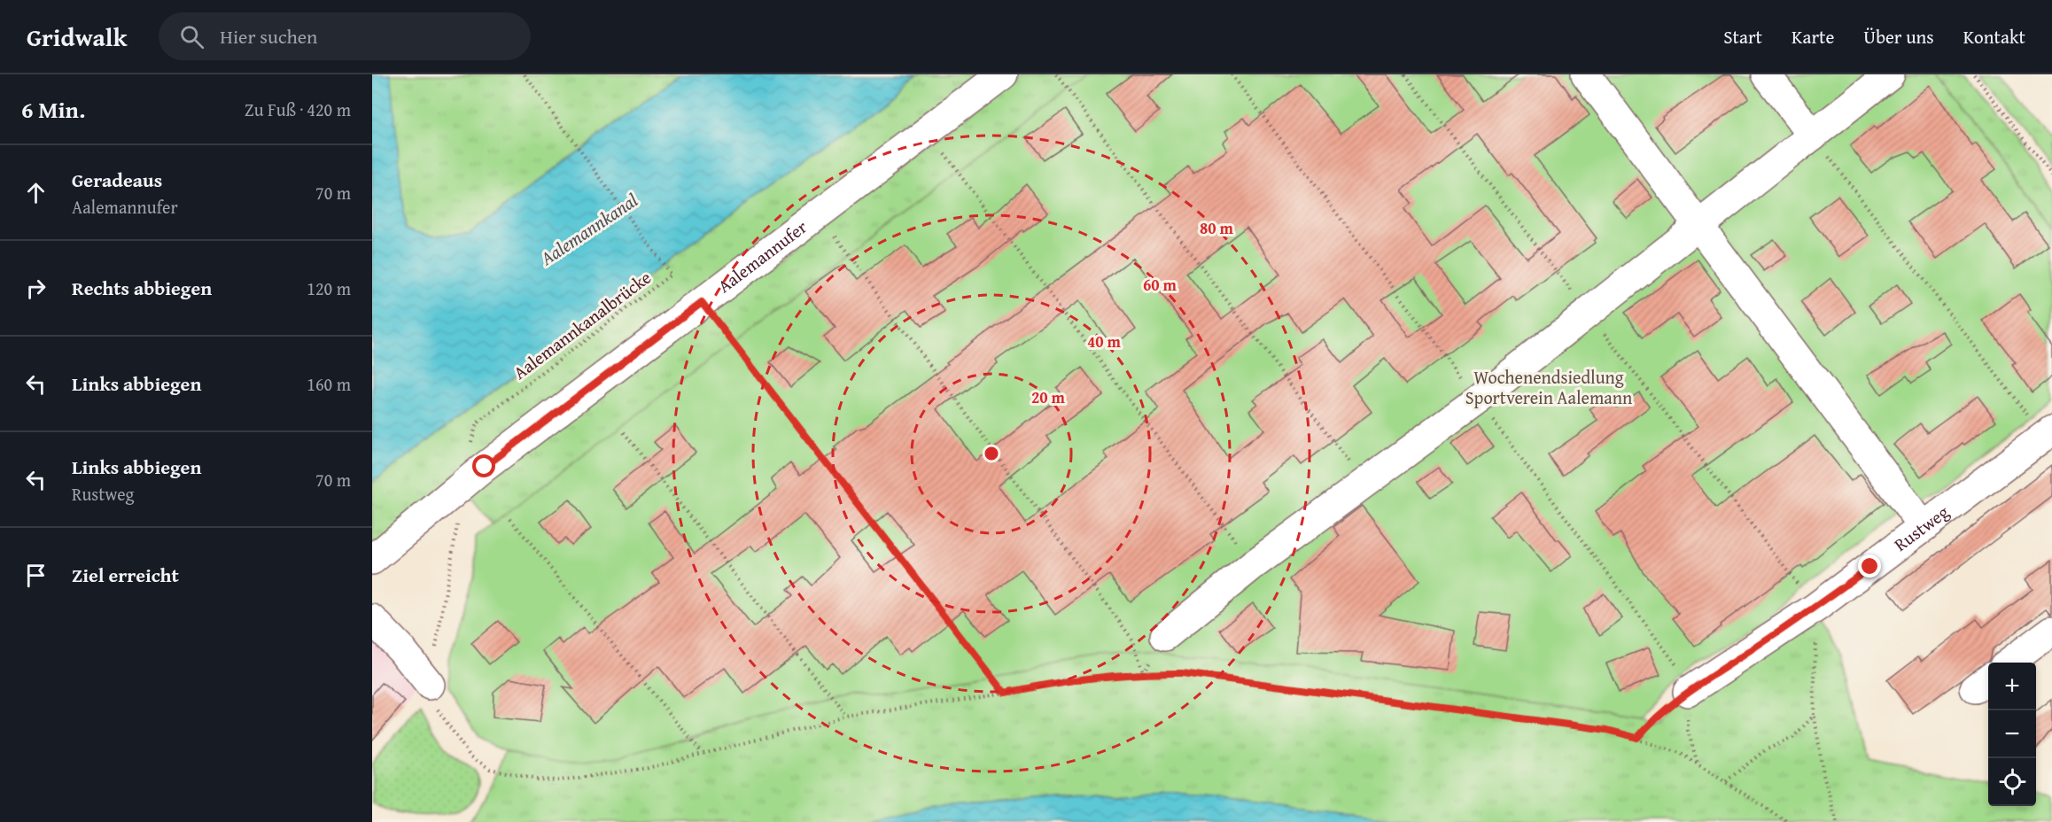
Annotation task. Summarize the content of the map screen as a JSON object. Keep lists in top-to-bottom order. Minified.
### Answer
{"streets":{"street":["Aalemannufer","Rustweg"],"path":["Aalemannkanalbrücke"]},"water":["Aalemannkanal"],"parks":["Wochenendsiedlung Sportverein Aalemann"],"page":{"header":"Gridwalk","search":"Hier suchen","nav":["Start","Karte","Über uns","Kontakt"],"heading":["6 Min.","Zu Fuß · 420 m"],"list":[["Geradeaus","Aalemannufer","70 m"],["Rechts abbiegen","120 m"],["Links abbiegen","160 m"],["Links abbiegen","Rustweg","70 m"],"Ziel erreicht"],"map_buttons":["+","−"]},"rings":["80 m","60 m","40 m","20 m"]}
